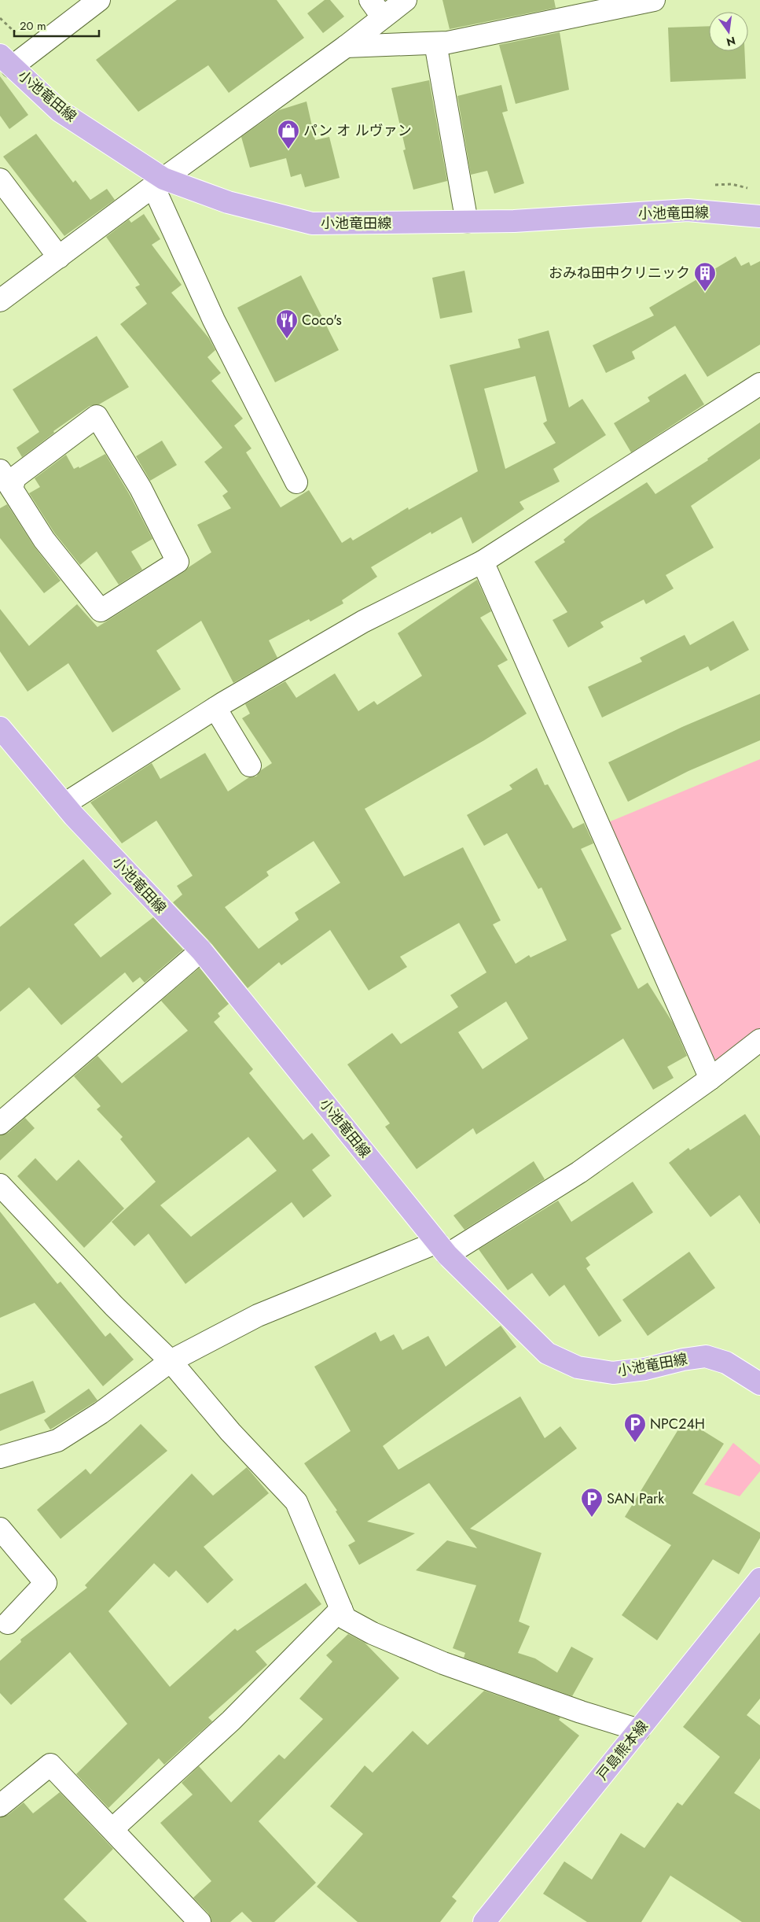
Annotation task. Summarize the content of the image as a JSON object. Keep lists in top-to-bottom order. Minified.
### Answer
{"streets":{"main road":["小池竜田線","戸島熊本線"]},"places":{"shop":["パン オ ルヴァン"],"building":["おみね田中クリニック"],"restaurant":["Coco's"],"parking":["NPC24H","SAN Park"]},"scale_bar":"20 m","north":"bottom"}
